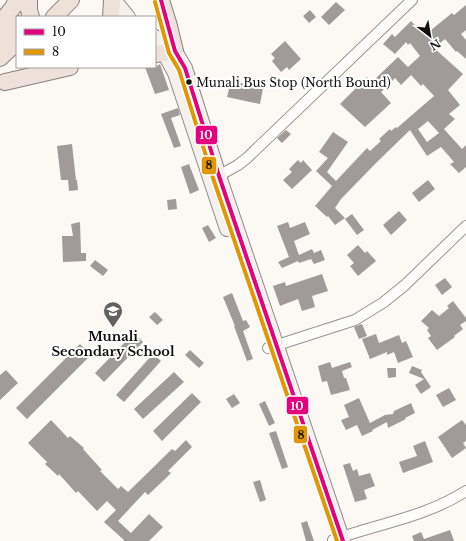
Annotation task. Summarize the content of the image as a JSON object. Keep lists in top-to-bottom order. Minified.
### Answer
{"places":{"other":["Munali Bus Stop (North Bound)"],"school or university":["Munali Secondary School"]},"lines":["transit line 10","transit line 8"],"legend":["10","8"],"north":"bottom right"}
